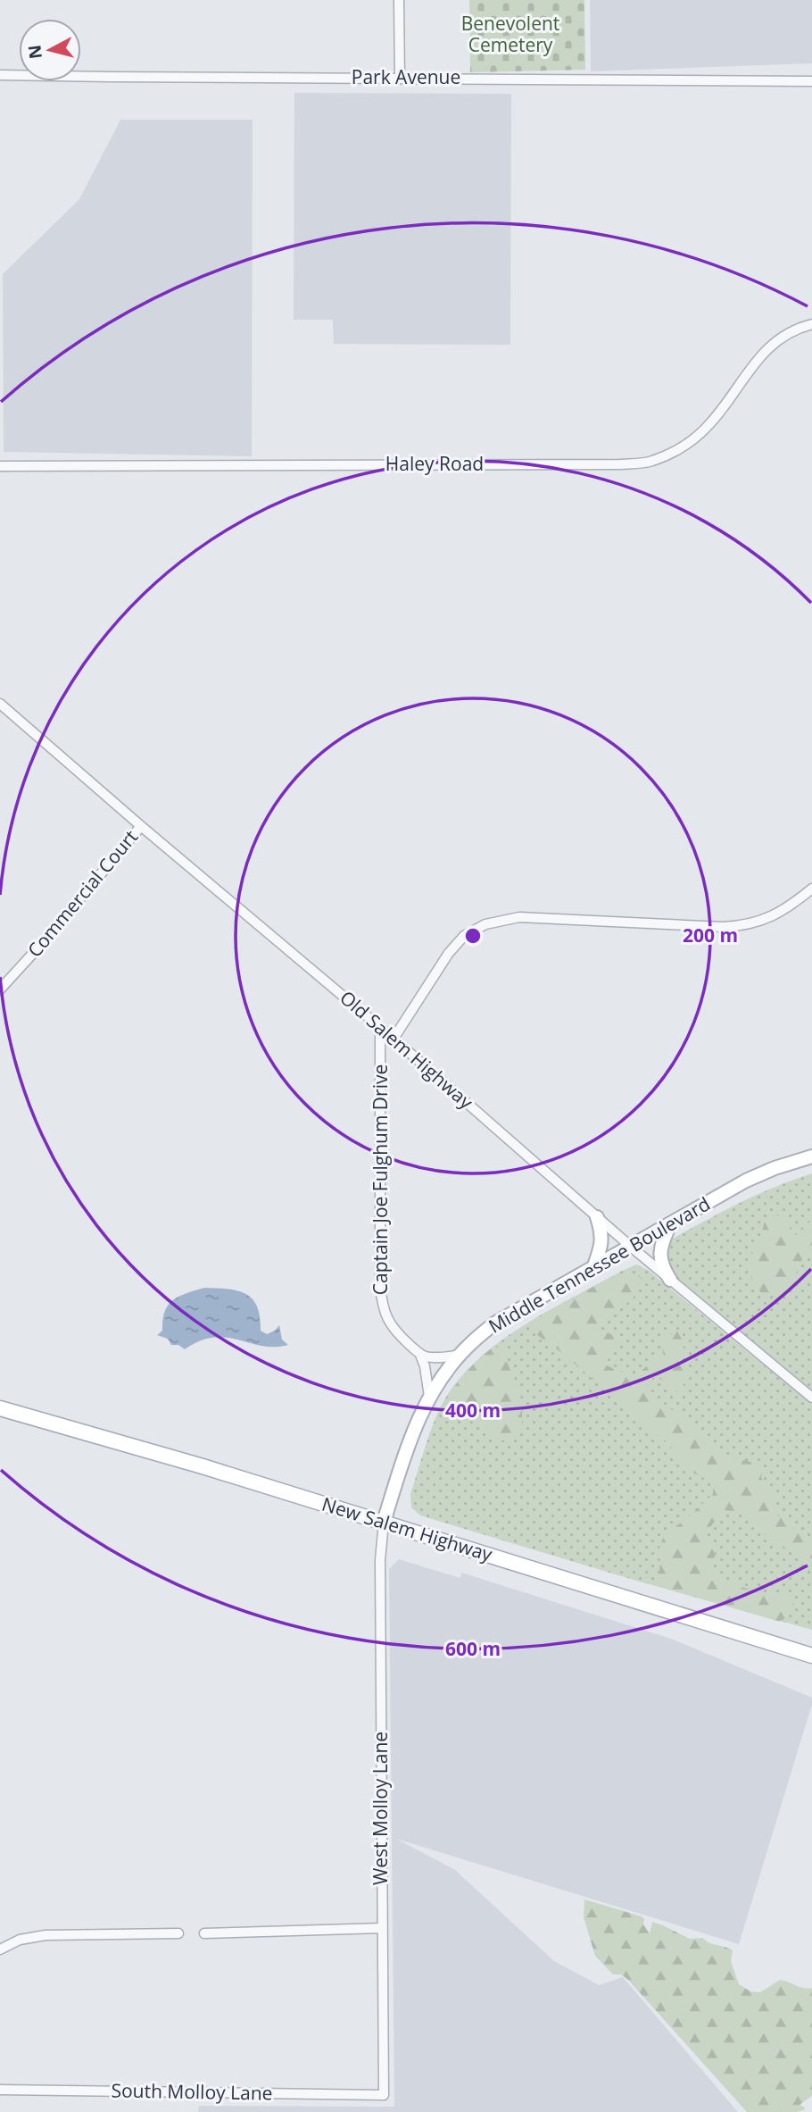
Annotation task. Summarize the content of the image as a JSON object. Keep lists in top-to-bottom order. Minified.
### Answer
{"streets":{"main road":["Middle Tennessee Boulevard","New Salem Highway"],"street":["Park Avenue","Haley Road","Commercial Court","Old Salem Highway","Captain Joe Fulghum Drive","West Molloy Lane","South Molloy Lane"]},"crossings":[["Commercial Court","Old Salem Highway"],["Old Salem Highway","Captain Joe Fulghum Drive"],["Old Salem Highway","Middle Tennessee Boulevard"],["Middle Tennessee Boulevard","New Salem Highway"],["Middle Tennessee Boulevard","West Molloy Lane"],["New Salem Highway","West Molloy Lane"],["West Molloy Lane","South Molloy Lane"]],"parks":["Benevolent Cemetery"],"north":"left","rings":["200 m","400 m","600 m"]}
